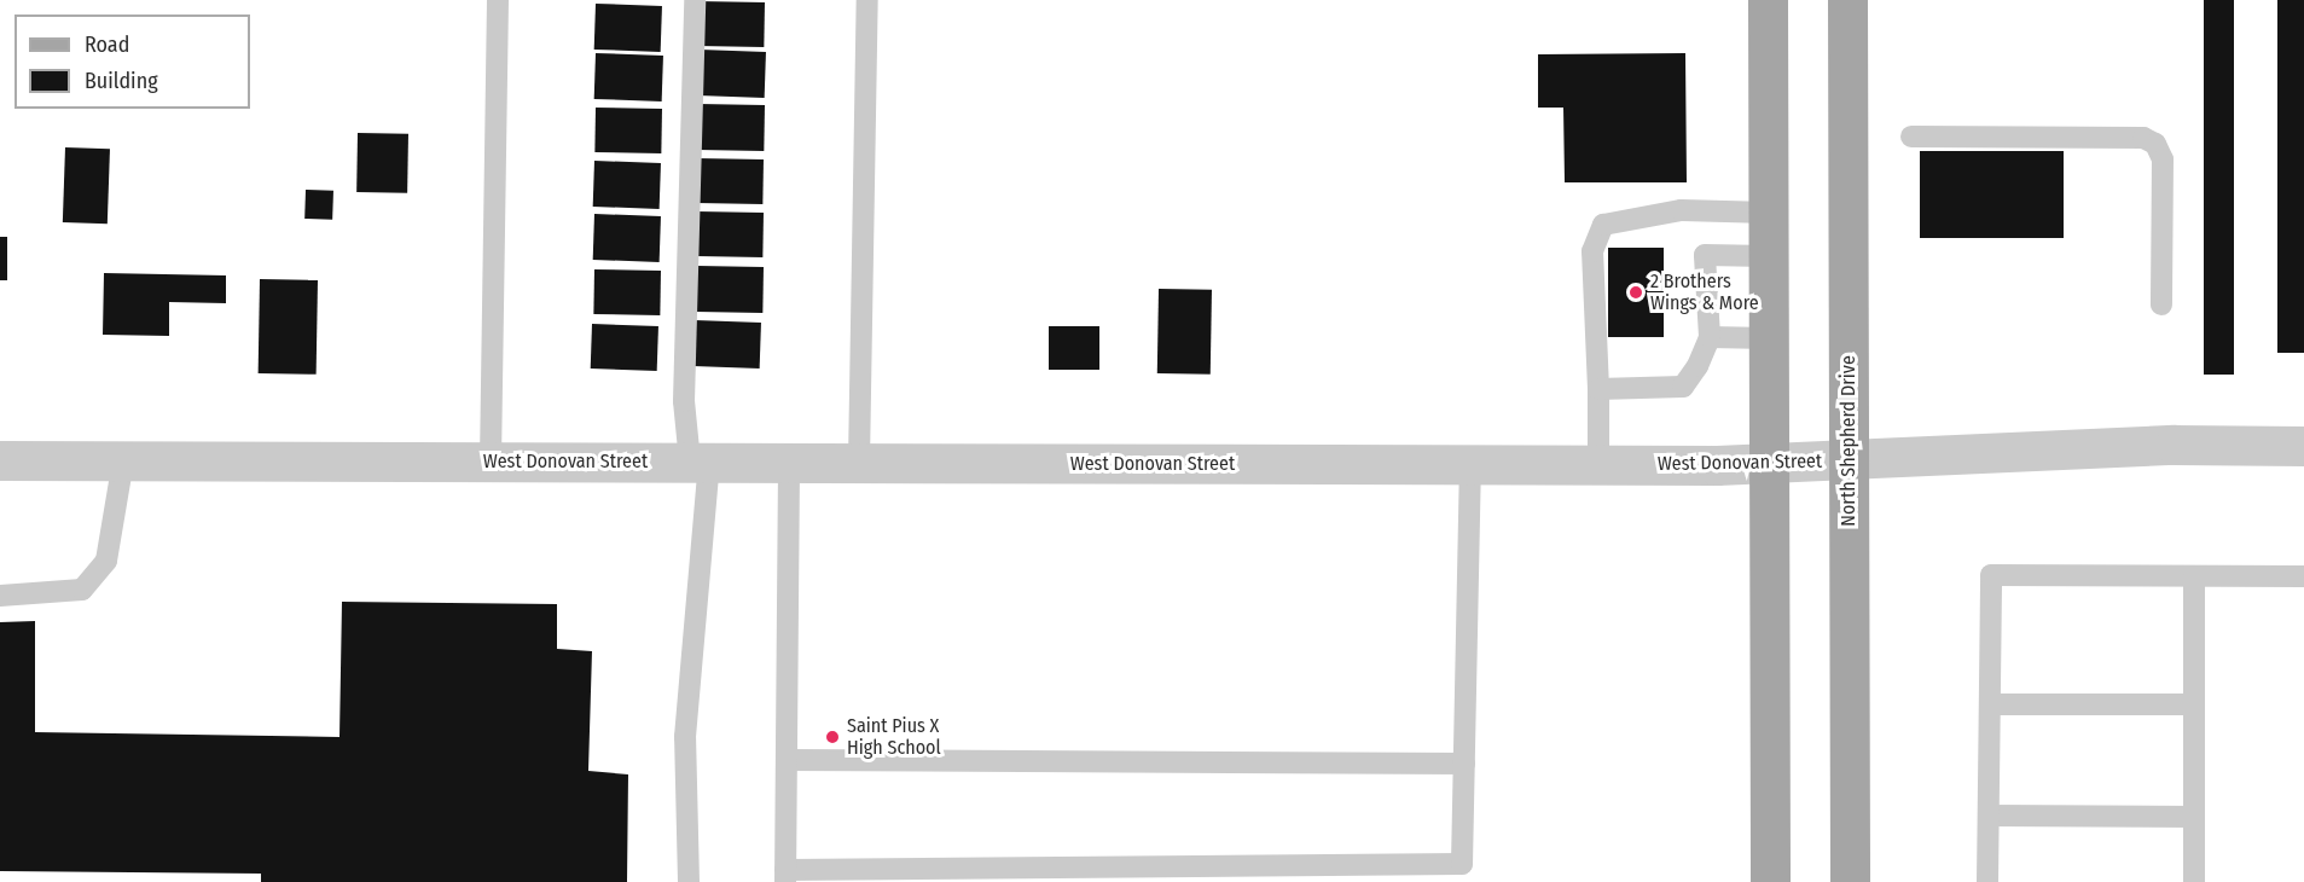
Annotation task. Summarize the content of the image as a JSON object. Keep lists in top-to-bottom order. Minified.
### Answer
{"streets":{"main road":["North Shepherd Drive"],"street":["West Donovan Street"]},"crossings":[["North Shepherd Drive","West Donovan Street"]],"places":["2 Brothers Wings & More","Saint Pius X High School"],"legend":["Road","Building"]}
